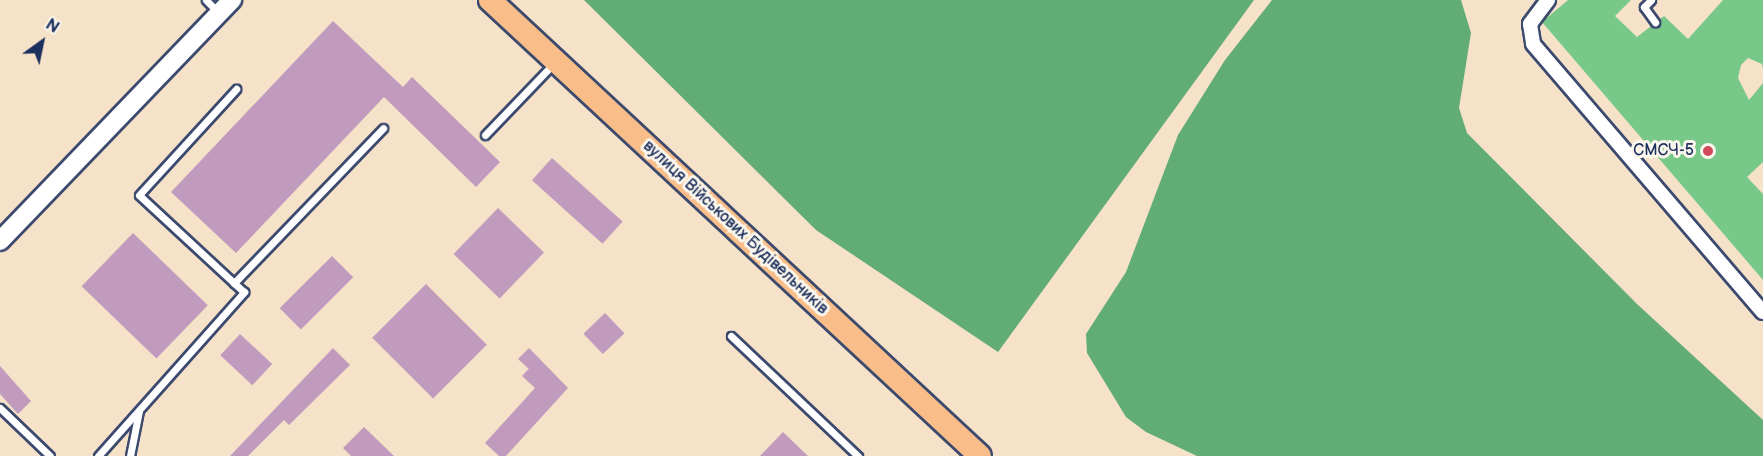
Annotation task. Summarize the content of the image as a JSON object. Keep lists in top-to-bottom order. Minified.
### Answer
{"streets":{"main road":["вулиця Військових Будівельників"]},"places":["СМСЧ-5"],"north":"top right"}
